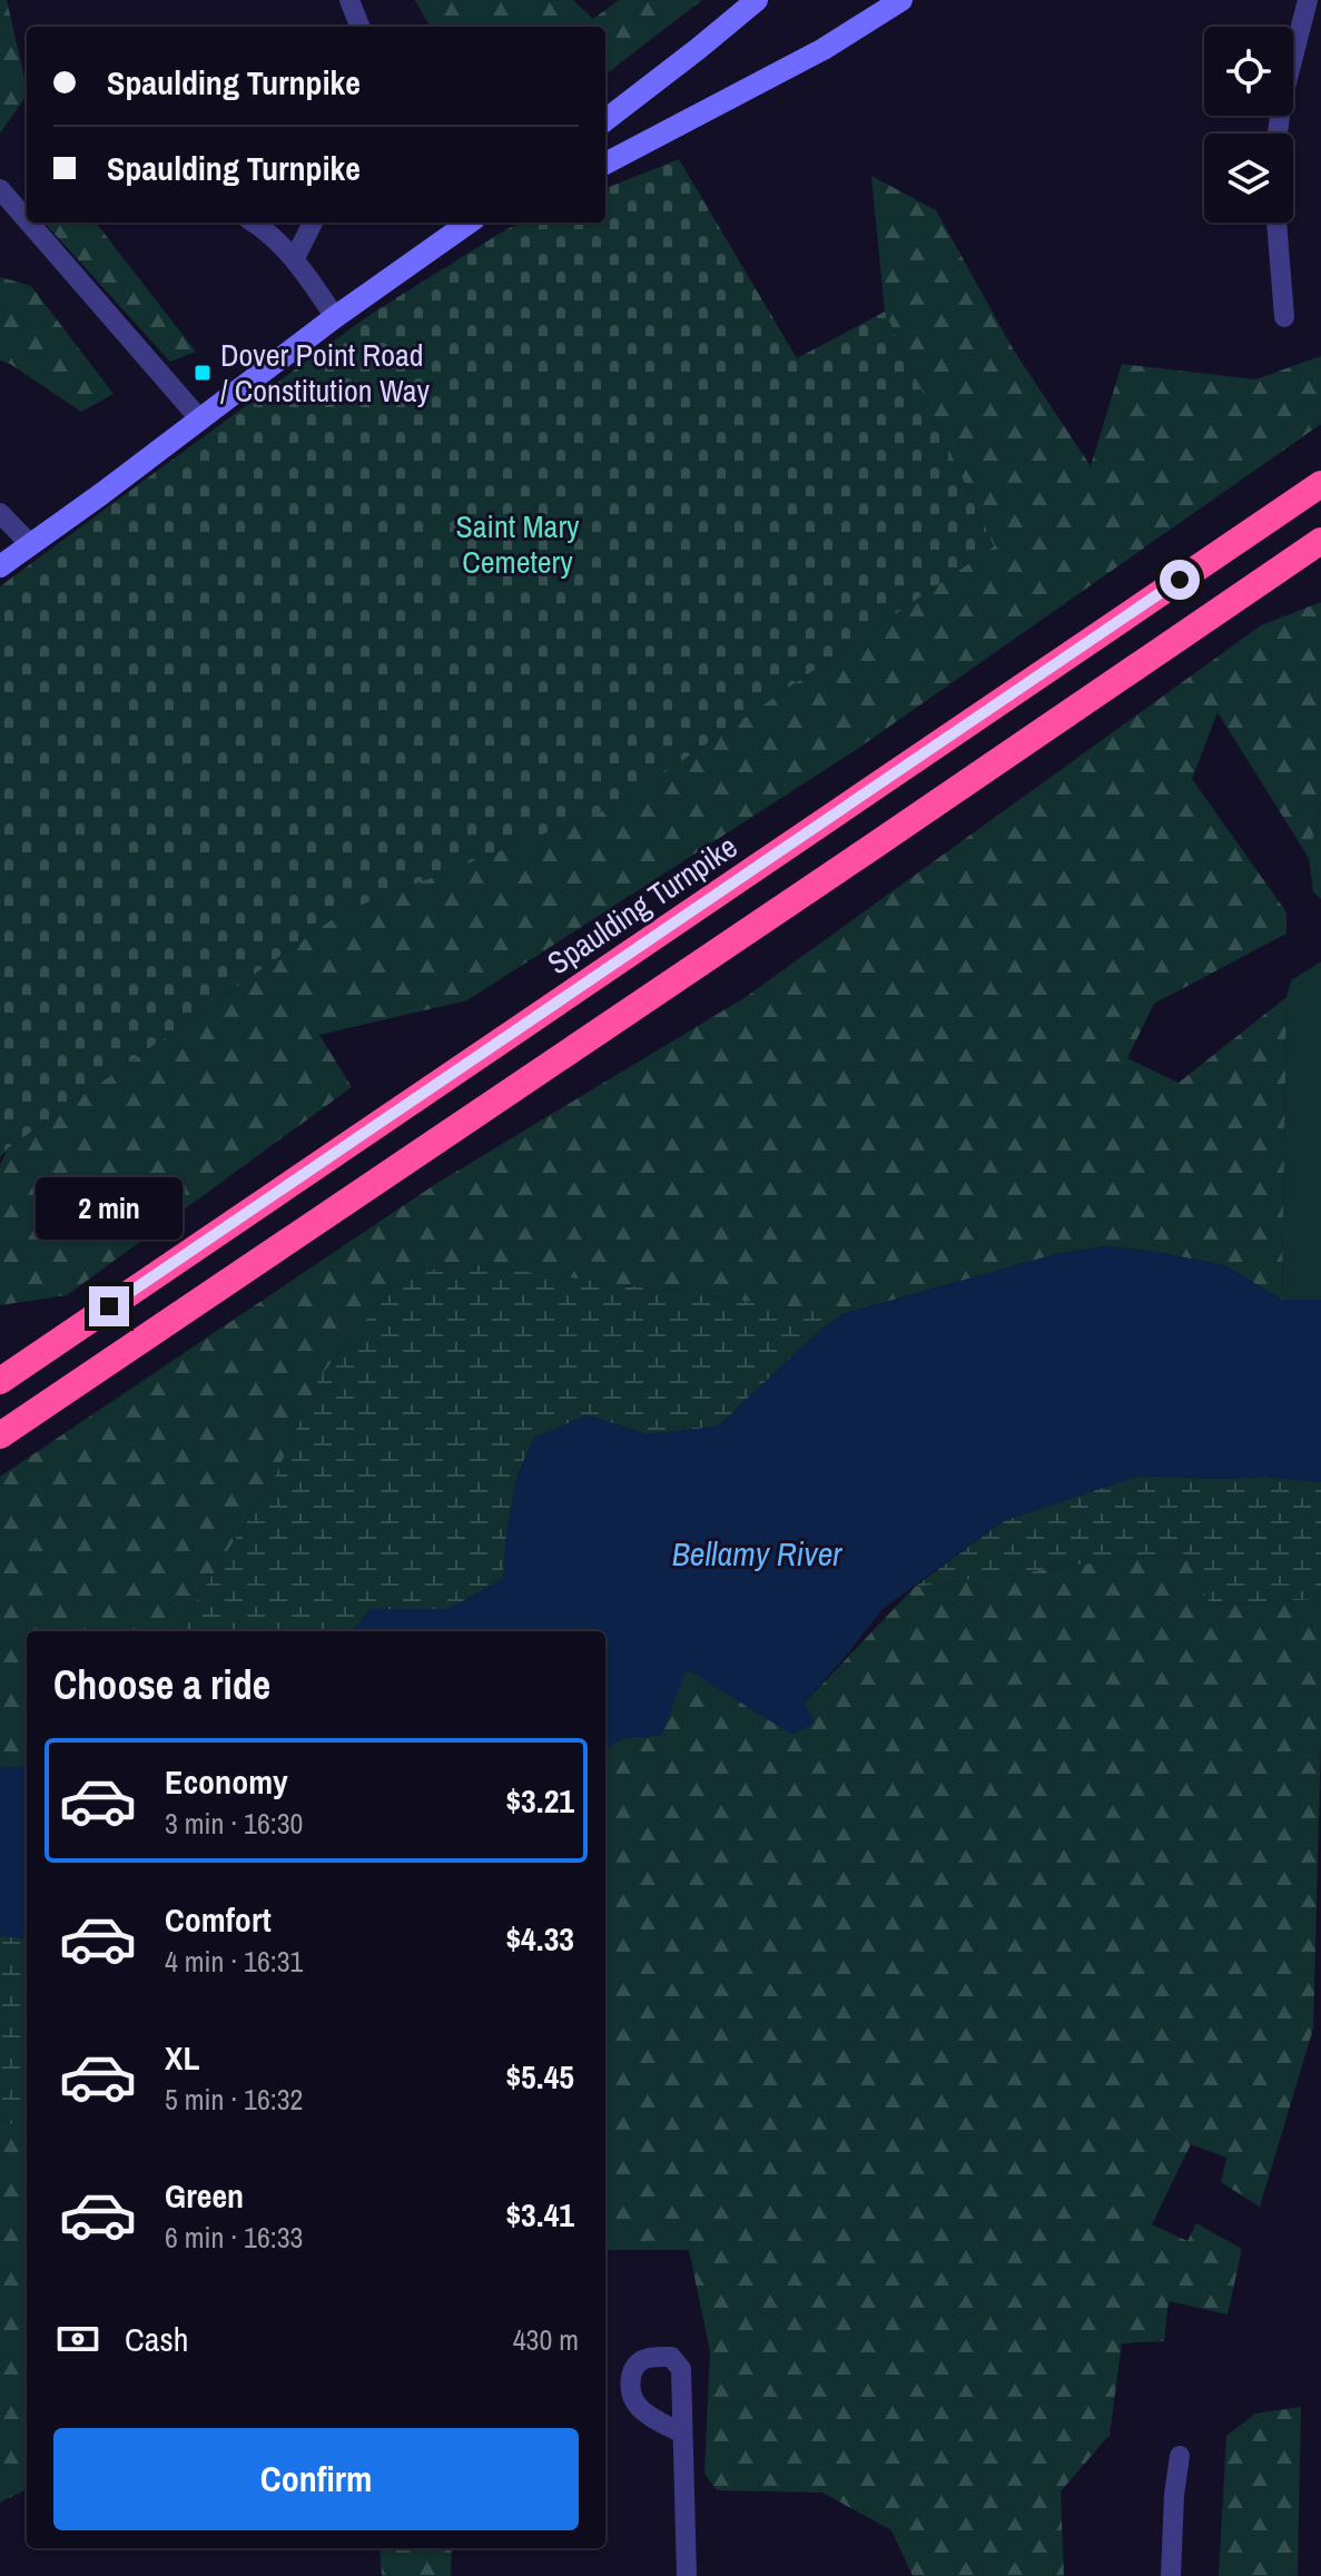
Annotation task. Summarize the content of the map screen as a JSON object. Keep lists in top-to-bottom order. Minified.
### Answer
{"streets":{"highway":["Spaulding Turnpike"]},"water":["Bellamy River"],"parks":["Saint Mary Cemetery"],"places":{"transit":["Dover Point Road / Constitution Way"]},"page":{"banner":["Spaulding Turnpike","Spaulding Turnpike"],"bubble":"2 min","heading":"Choose a ride","list":[{"name":"Economy","note":"3 min · 16:30","value":"$3.21"},{"name":"Comfort","note":"4 min · 16:31","value":"$4.33"},{"name":"XL","note":"5 min · 16:32","value":"$5.45"},{"name":"Green","note":"6 min · 16:33","value":"$3.41"}],"pay":["Cash","430 m"],"buttons":"Confirm"}}
